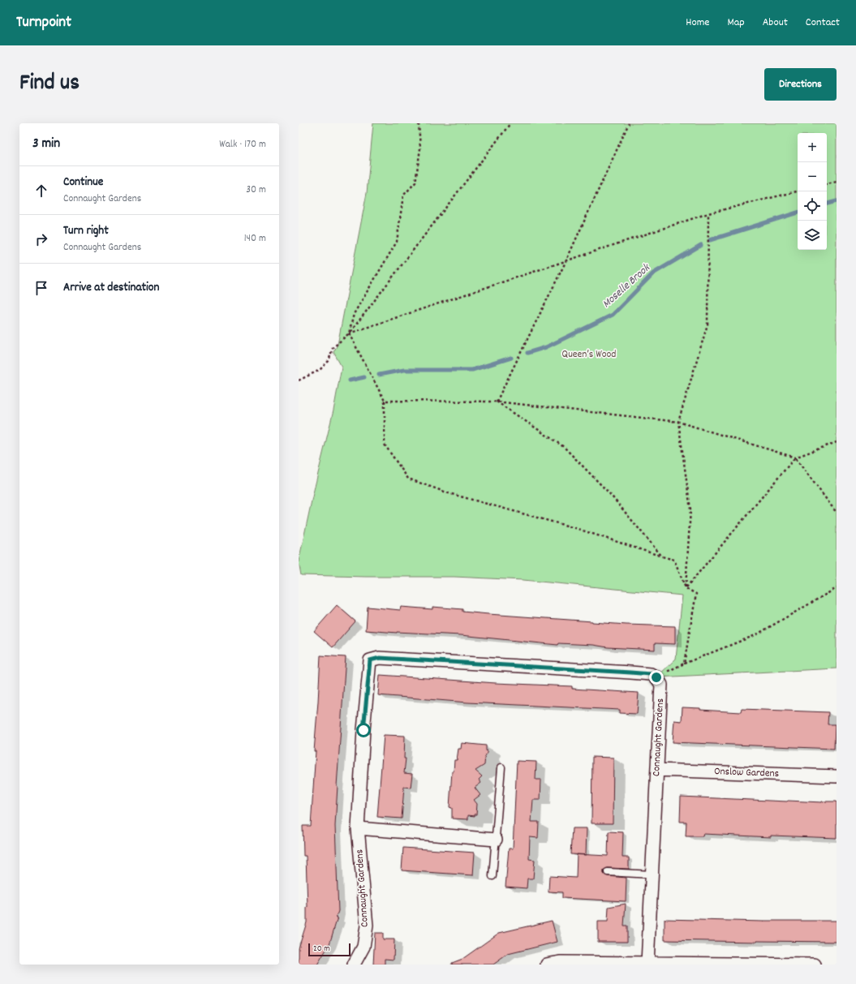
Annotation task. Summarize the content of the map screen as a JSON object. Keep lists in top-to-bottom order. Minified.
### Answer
{"streets":{"street":["Connaught Gardens","Onslow Gardens"]},"crossings":[["Connaught Gardens","Onslow Gardens"]],"water":["Moselle Brook"],"parks":["Queen’s Wood"],"scale_bar":"20 m","page":{"header":"Turnpoint","nav":["Home","Map","About","Contact"],"title":"Find us","buttons":"Directions","heading":["3 min","Walk · 170 m"],"map_buttons":["+","−"],"list":[["Continue","Connaught Gardens","30 m"],["Turn right","Connaught Gardens","140 m"],"Arrive at destination"],"scale":"20 m"}}
